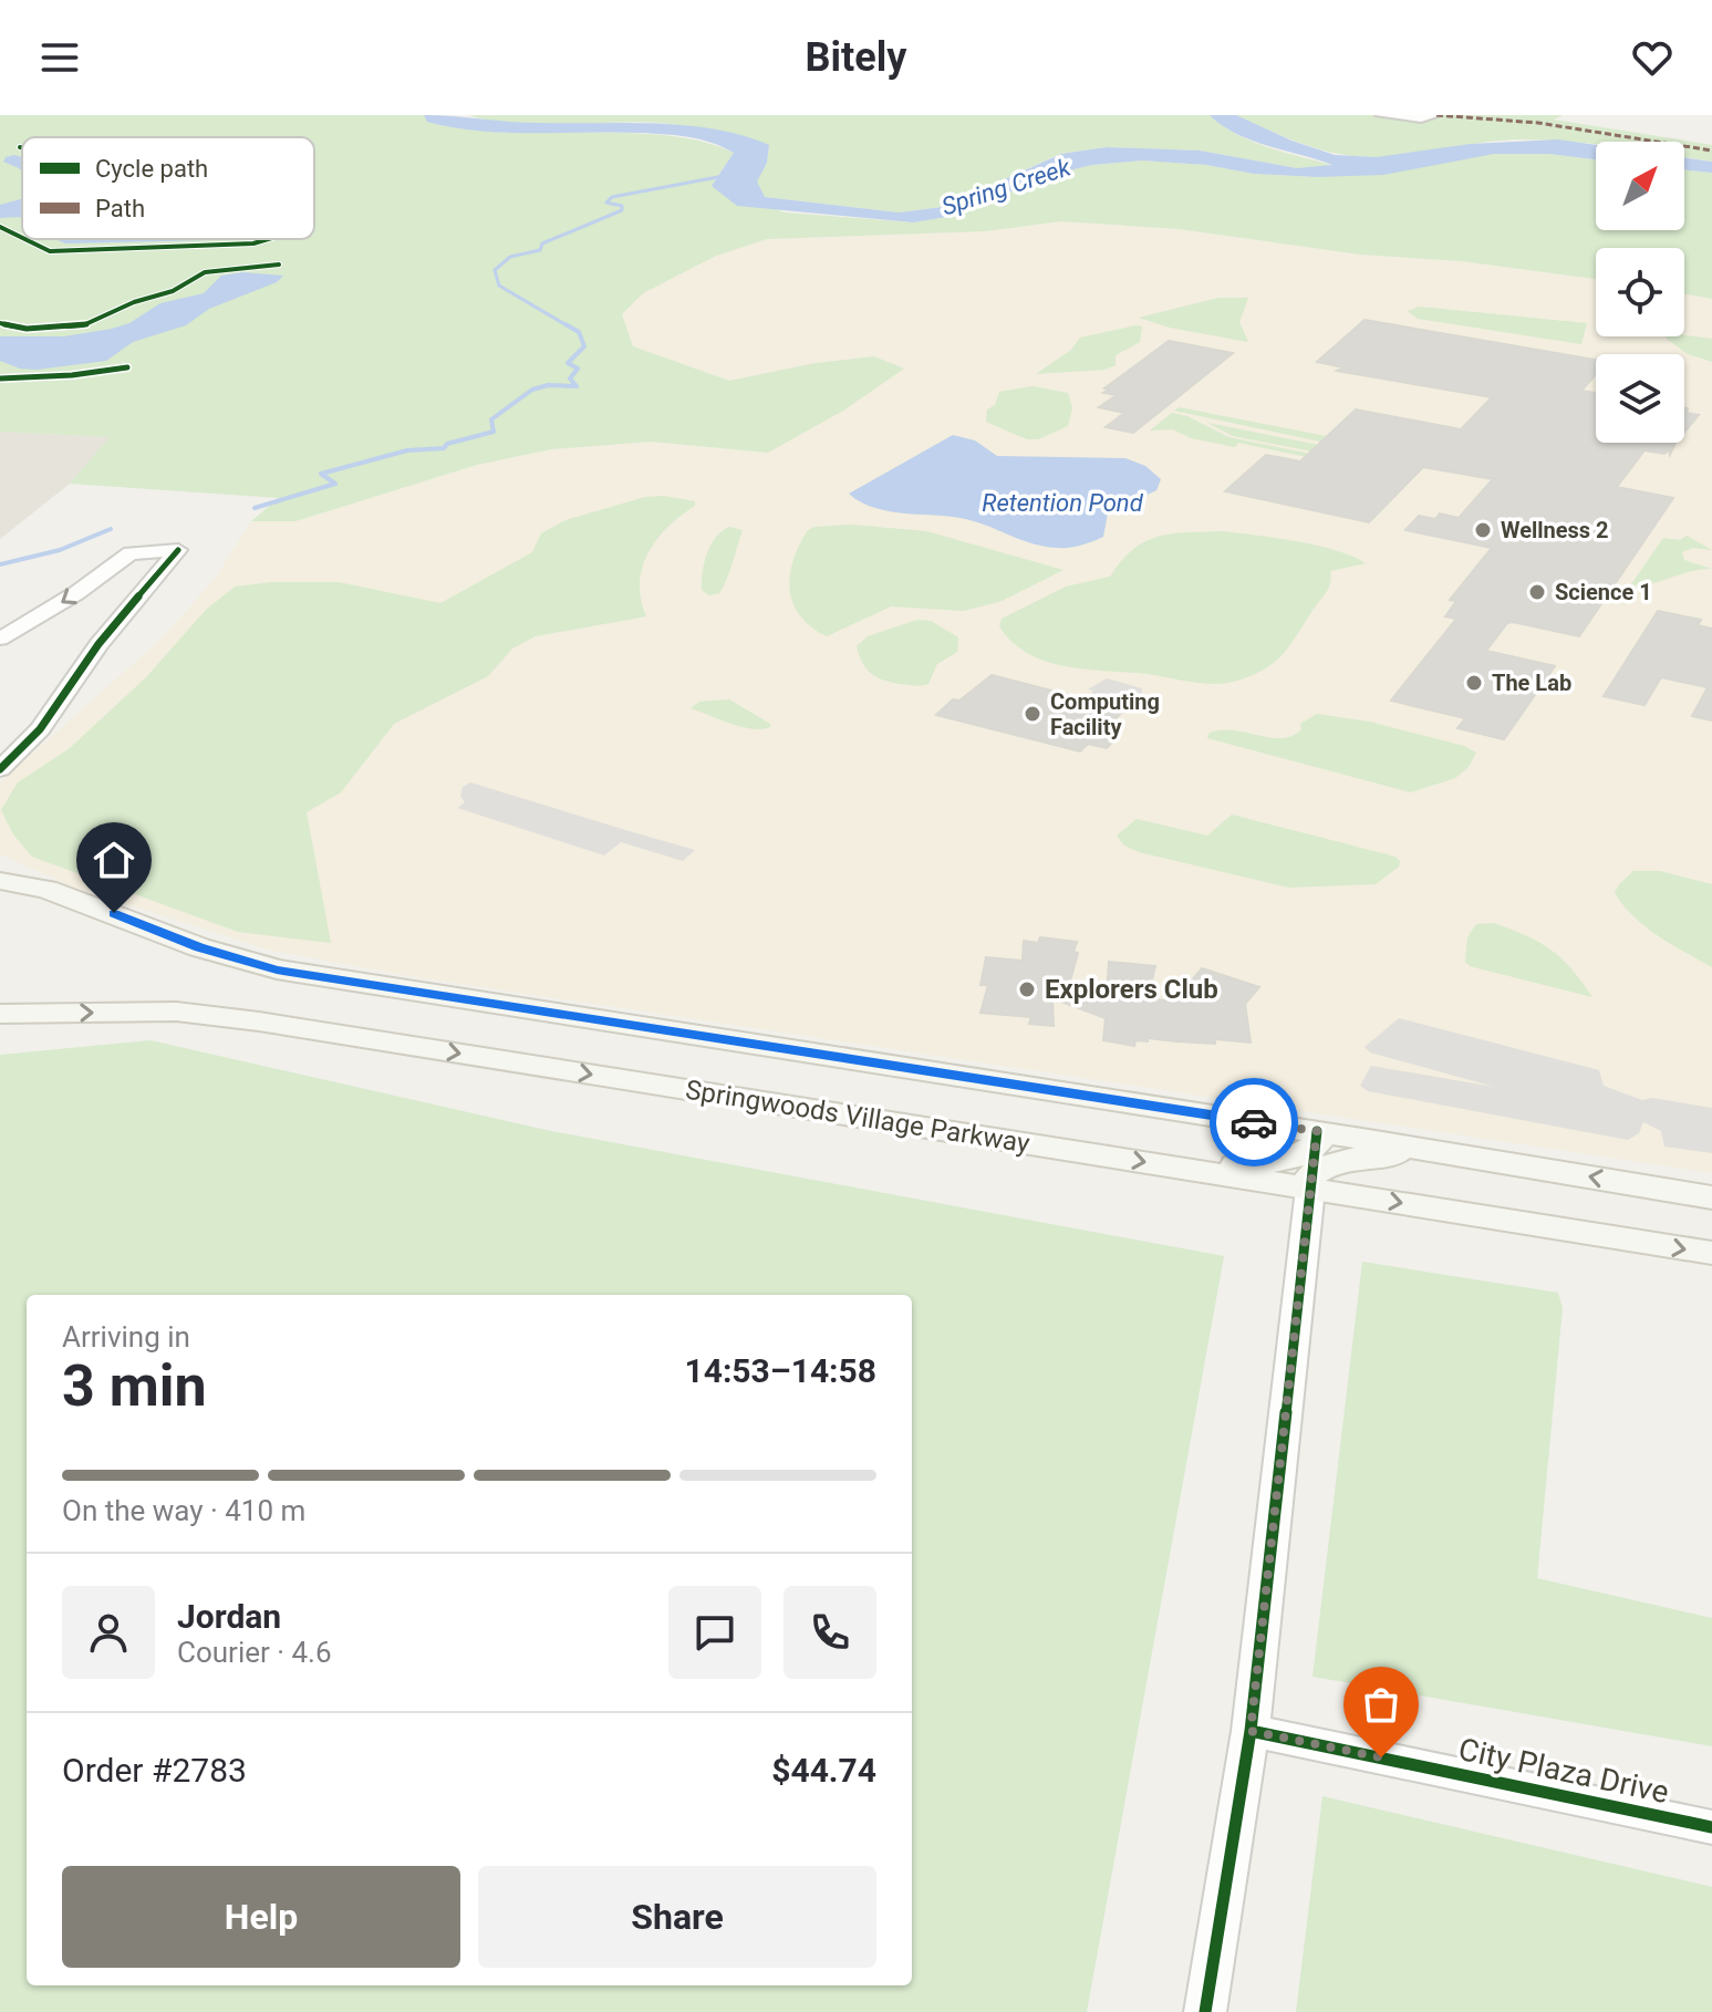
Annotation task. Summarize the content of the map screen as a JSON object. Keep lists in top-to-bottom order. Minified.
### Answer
{"streets":{"main road":["Springwoods Village Parkway"],"street":["City Plaza Drive"]},"water":["Spring Creek","Retention Pond"],"places":["Wellness 2","Science 1","The Lab","Computing Facility","Explorers Club"],"legend":["Cycle path","Path"],"north":"top right","page":{"header":"Bitely","heading":["3 min","Arriving in","14:53–14:58"],"panel":["Jordan","Courier · 4.6","Order #2783","$44.74"],"bar":"On the way · 410 m","buttons":["Help","Share"]}}
